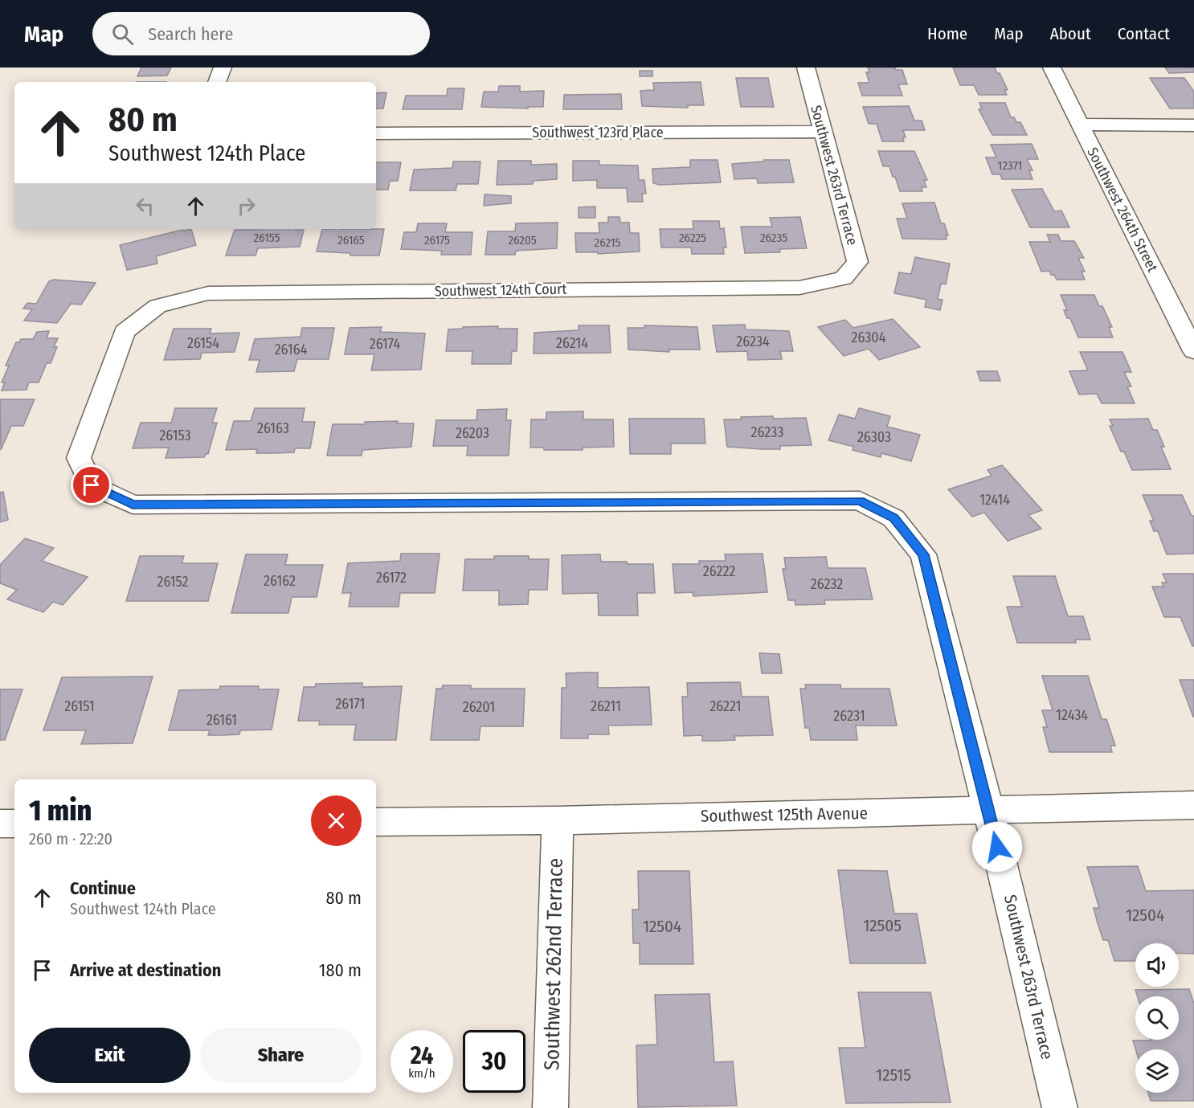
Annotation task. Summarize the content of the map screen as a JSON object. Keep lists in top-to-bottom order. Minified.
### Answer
{"streets":{"street":["Southwest 123rd Place","Southwest 263rd Terrace","Southwest 264th Street","Southwest 124th Court","Southwest 125th Avenue","Southwest 262nd Terrace"]},"crossings":[["Southwest 123rd Place","Southwest 263rd Terrace"],["Southwest 263rd Terrace","Southwest 124th Court"],["Southwest 263rd Terrace","Southwest 125th Avenue"],["Southwest 125th Avenue","Southwest 262nd Terrace"]],"house_numbers":["12371","26155","26225","26235","26165","26175","26205","26215","26304","26234","26154","26214","26174","26164","26163","26233","26203","26153","26303","12414","26222","26172","26162","26152","26232","26171","26151","26211","26221","26201","12434","26231","26161","12504","12505","12504","12515"],"page":{"header":"Map","search":"Search here","nav":["Home","Map","About","Contact"],"turn":["80 m","Southwest 124th Place"],"heading":["1 min","260 m · 22:20"],"list":[{"name":"Continue","note":"Southwest 124th Place","value":"80 m"},{"name":"Arrive at destination","value":"180 m"}],"buttons":["Exit","Share"],"speed":"24 km/h","limit":"30"}}
